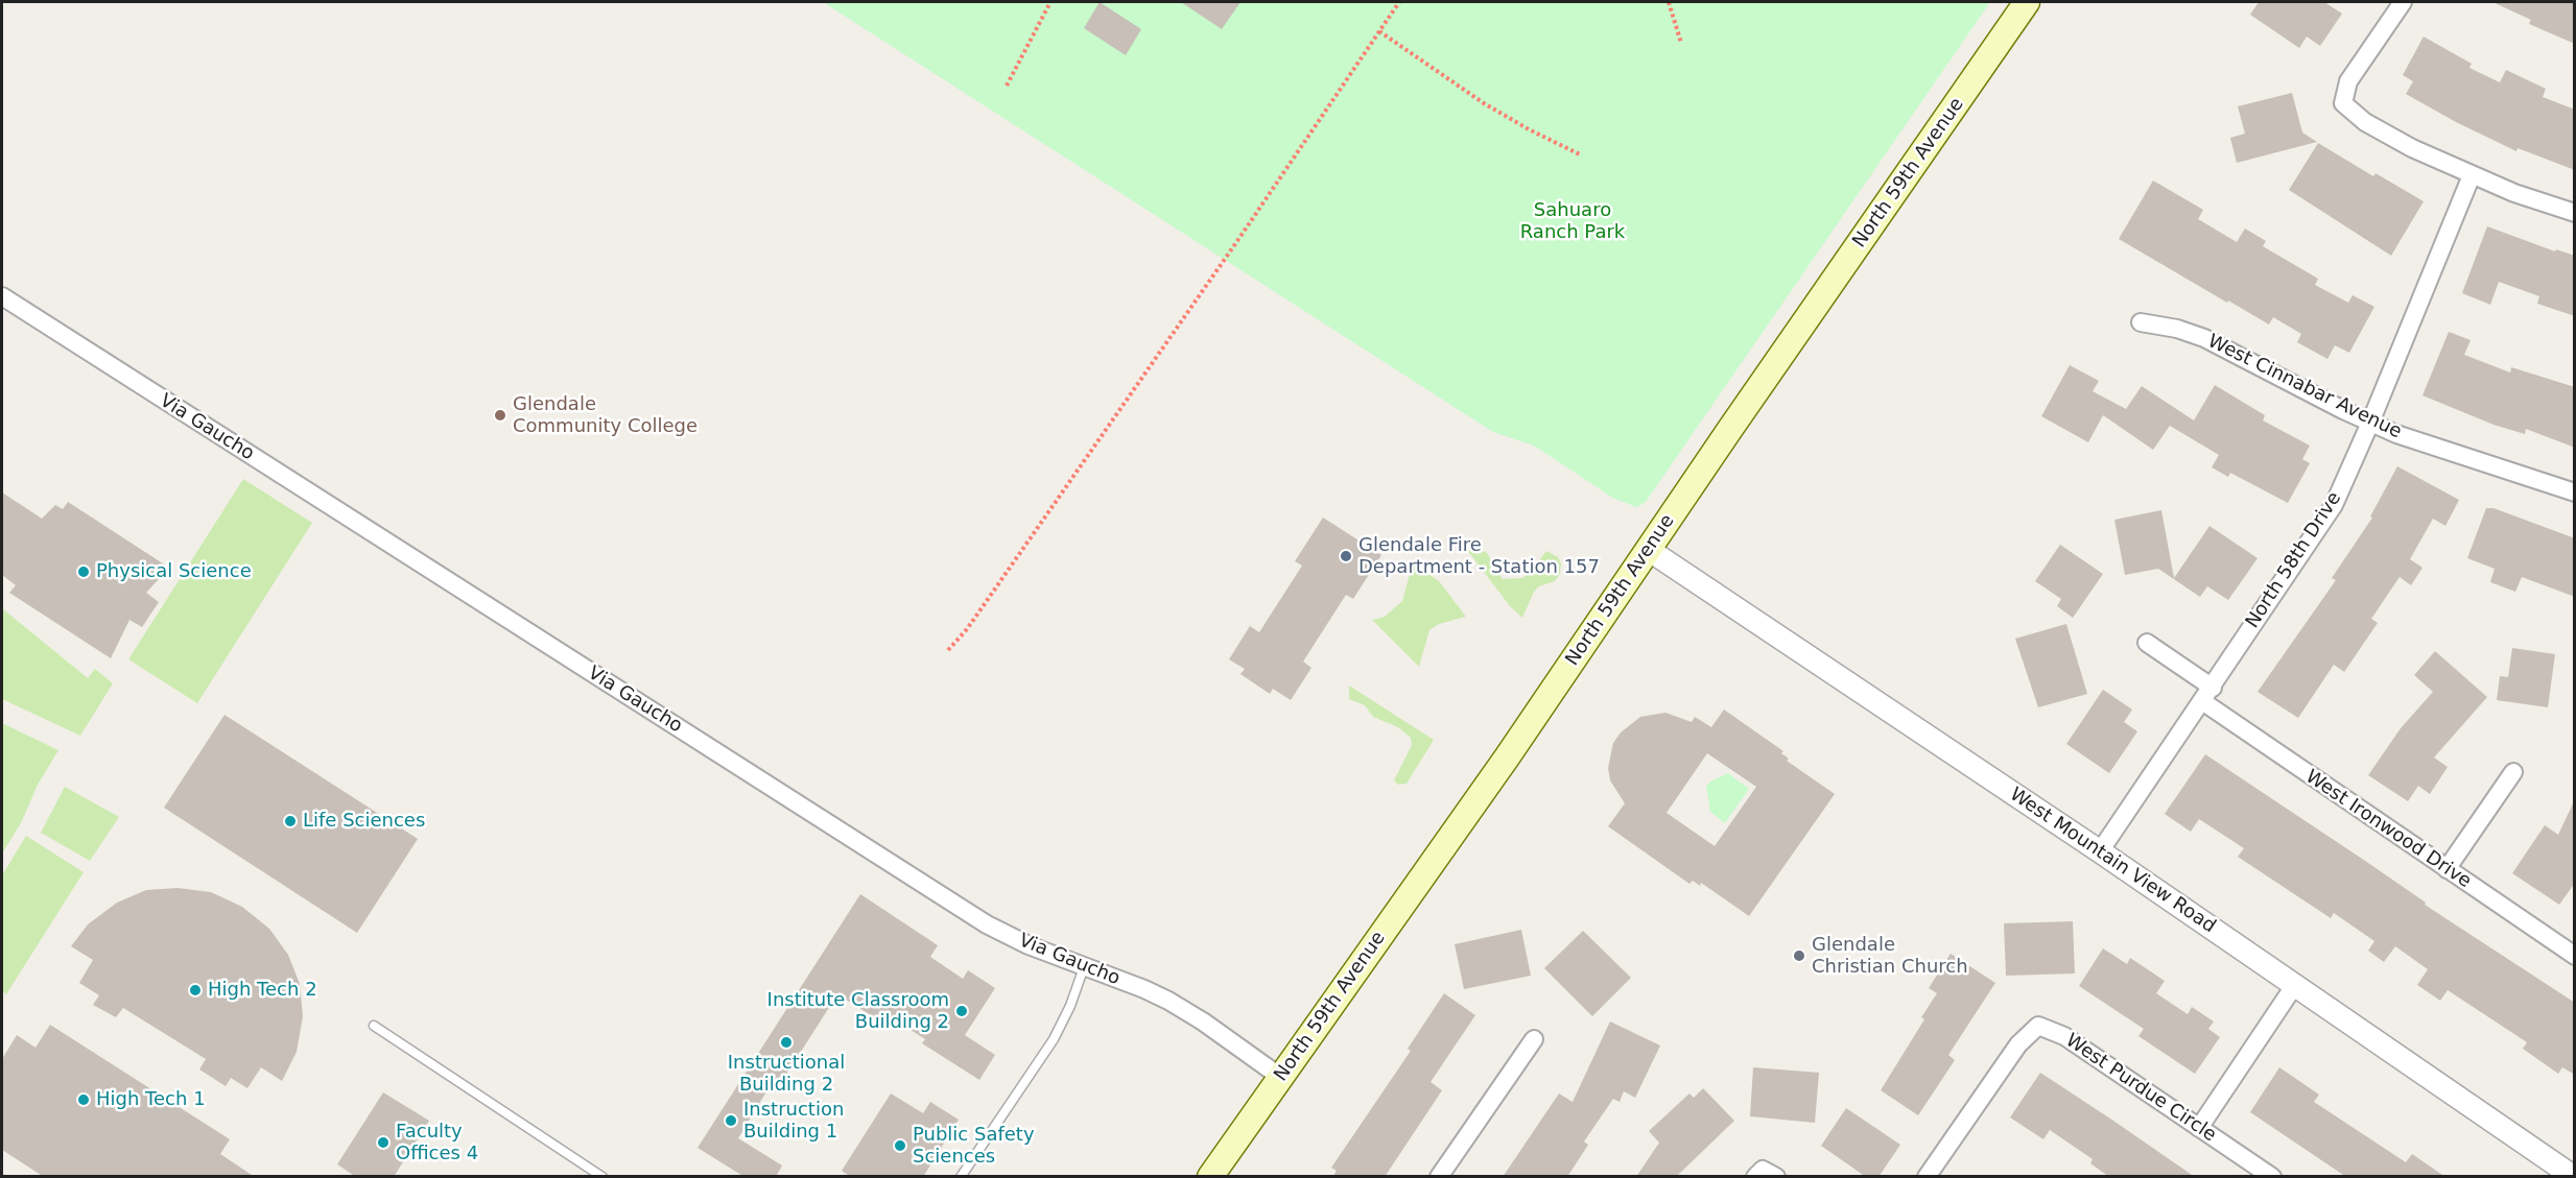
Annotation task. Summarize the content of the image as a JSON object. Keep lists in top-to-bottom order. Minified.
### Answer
{"streets":{"main road":["North 59th Avenue"],"street":["West Cinnabar Avenue","Via Gaucho","North 58th Drive","West Ironwood Drive","West Mountain View Road","West Purdue Circle"]},"crossings":[["North 59th Avenue","Via Gaucho"],["North 59th Avenue","West Mountain View Road"],["West Cinnabar Avenue","North 58th Drive"],["North 58th Drive","West Ironwood Drive"],["North 58th Drive","West Mountain View Road"]],"parks":["Sahuaro Ranch Park"],"places":["Glendale Community College","Glendale Fire Department - Station 157","Physical Science","Life Sciences","Glendale Christian Church","High Tech 2","Institute Classroom Building 2","Instructional Building 2","High Tech 1","Instruction Building 1","Faculty Offices 4","Public Safety Sciences"]}
